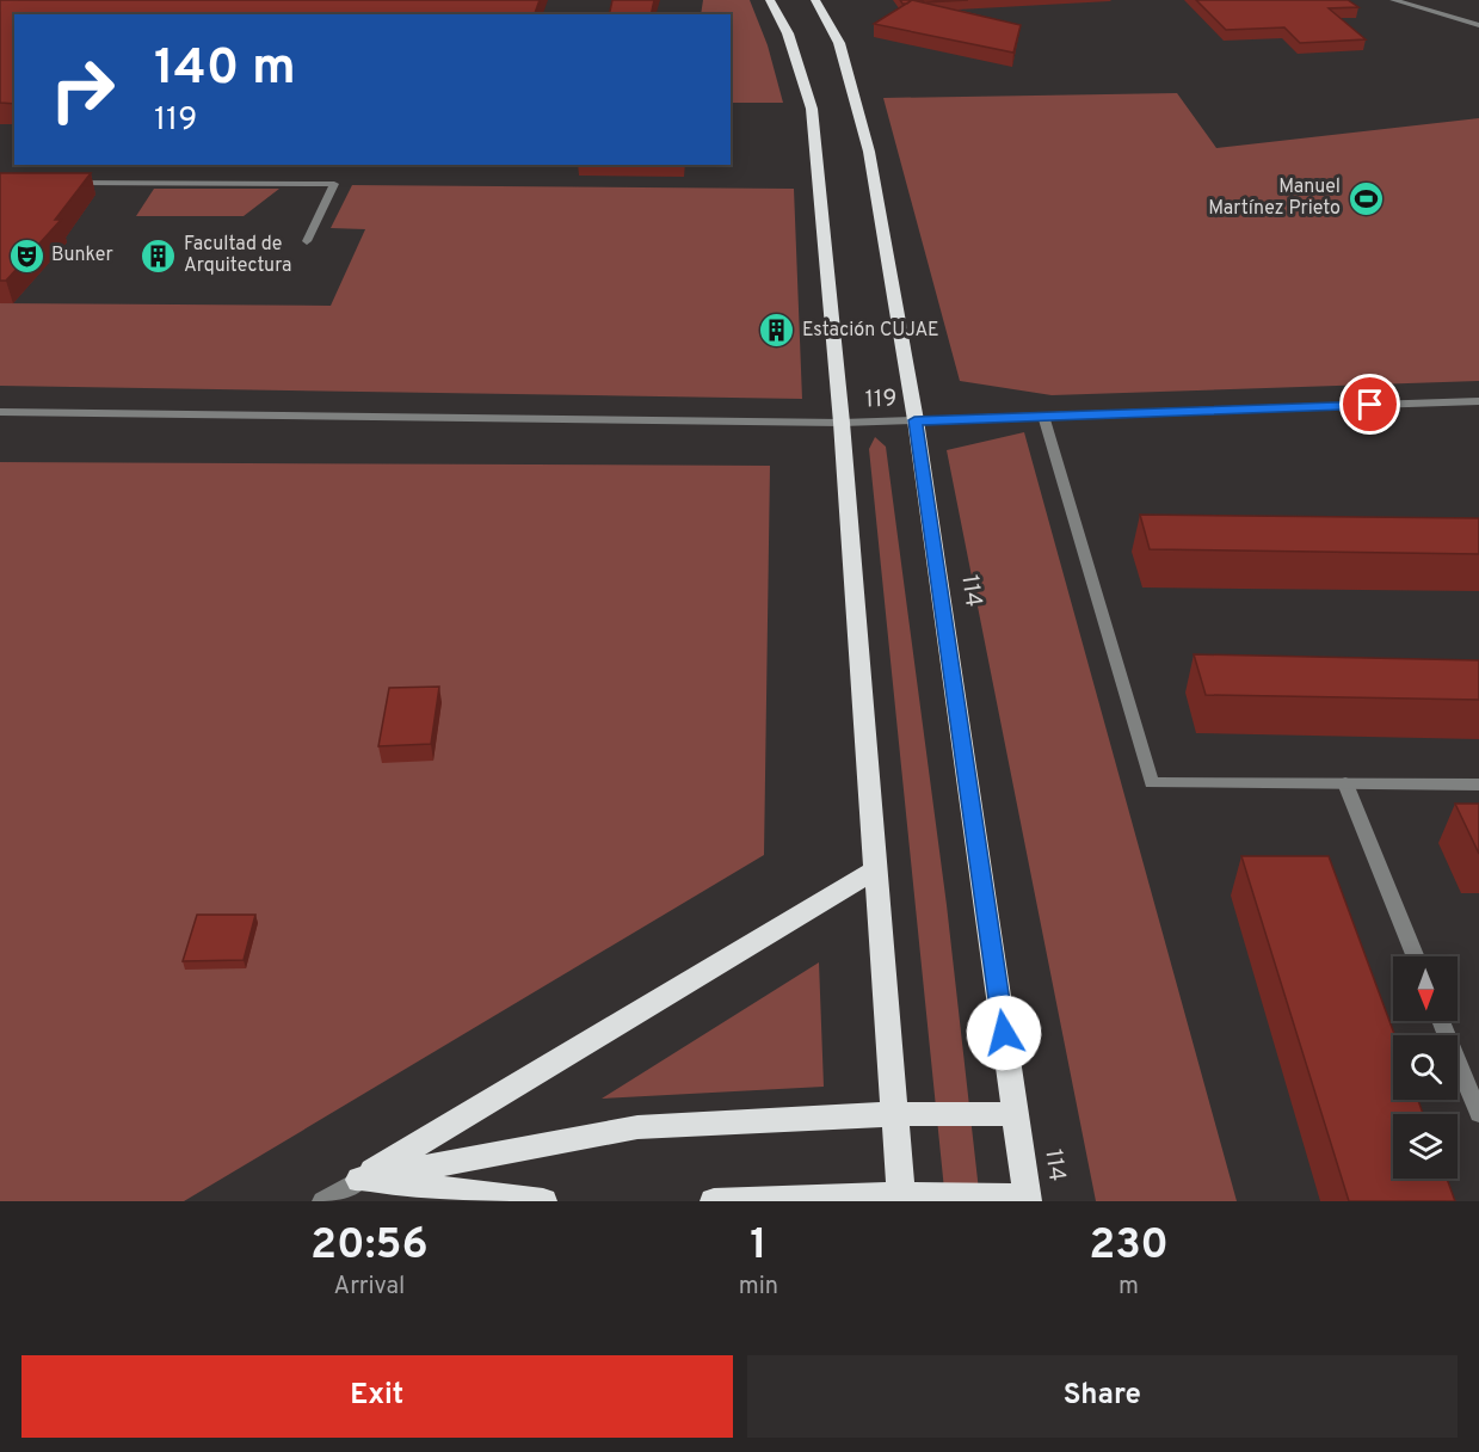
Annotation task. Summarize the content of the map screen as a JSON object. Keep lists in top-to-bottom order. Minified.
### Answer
{"streets":{"highway":["114"],"street":["119"]},"crossings":[["119","114"]],"places":{"sports":["Manuel Martínez Prieto"],"theatre":["Bunker"],"building":["Facultad de Arquitectura","Estación CUJAE"]},"north":"bottom","page":{"turn":["140 m","119"],"eta":["20:56","Arrival","1","min","230","m"],"buttons":["Exit","Share"]}}
